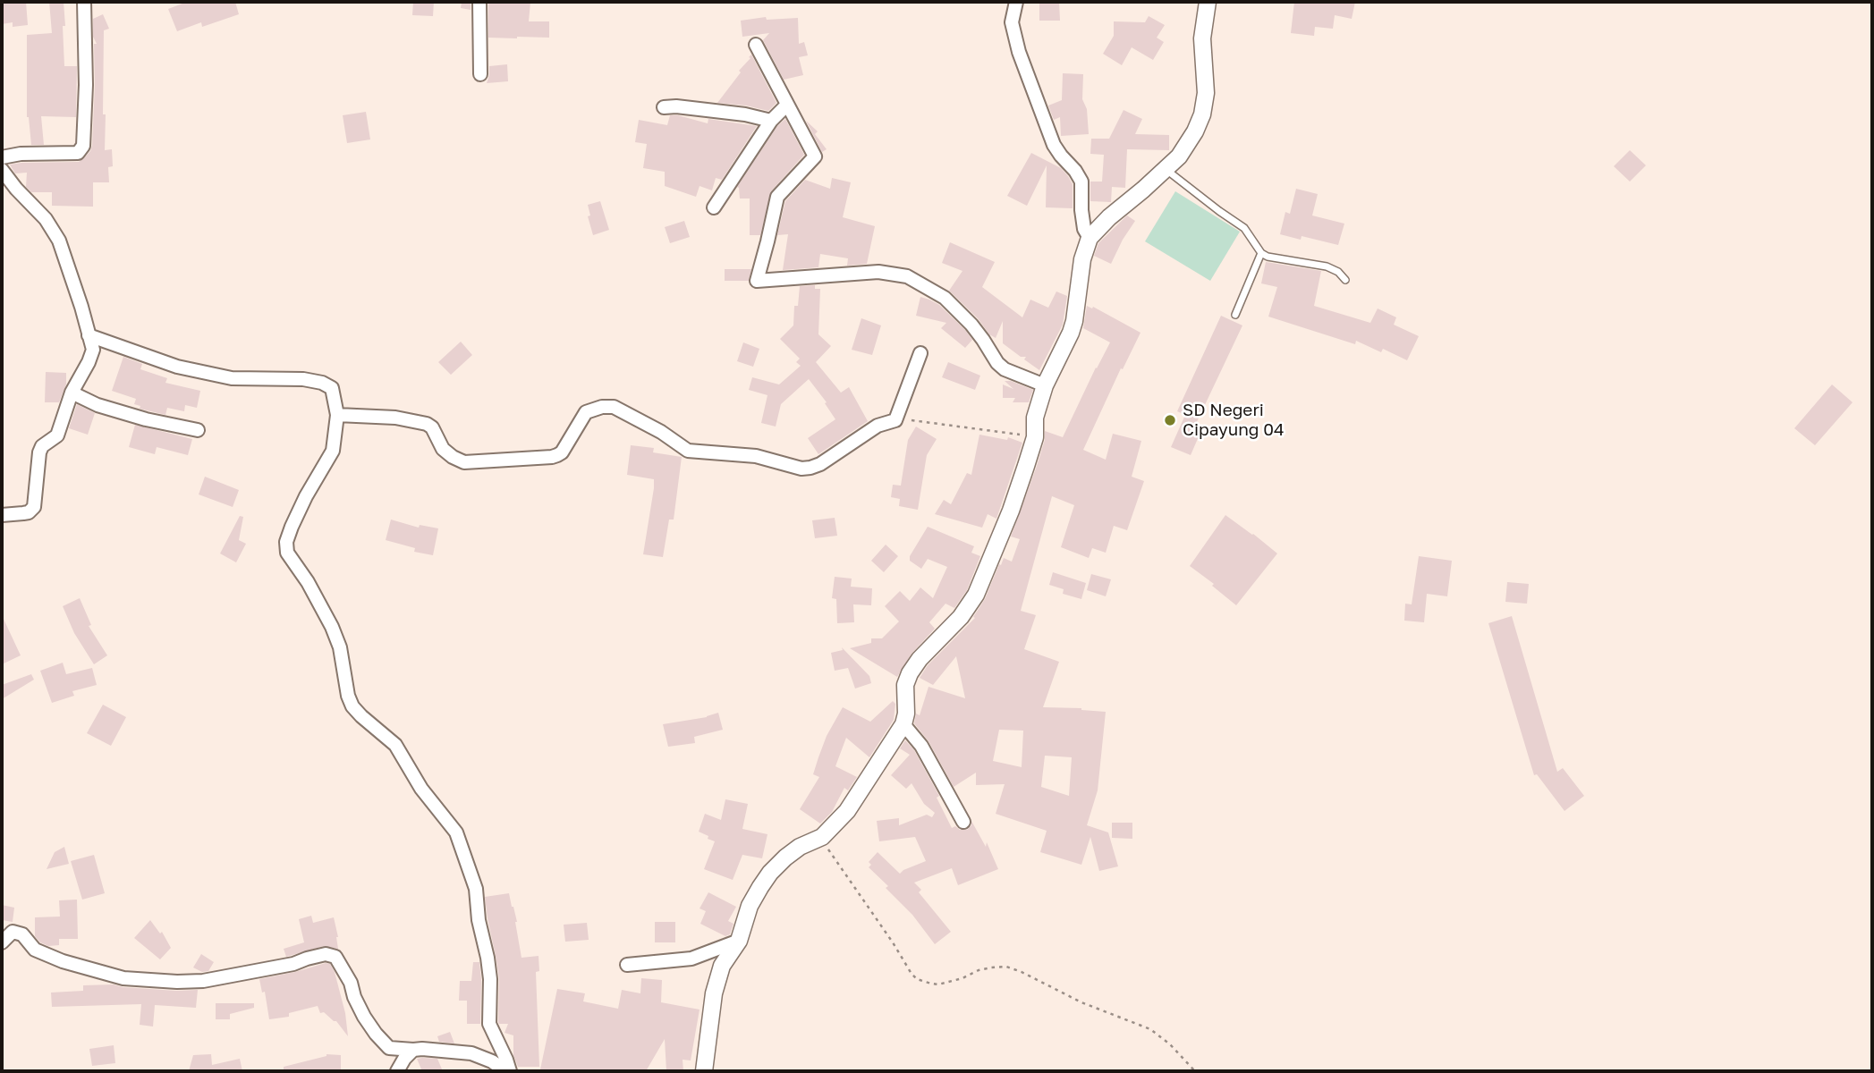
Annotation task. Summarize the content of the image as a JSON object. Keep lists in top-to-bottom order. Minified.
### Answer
{"places":["SD Negeri Cipayung 04"]}
